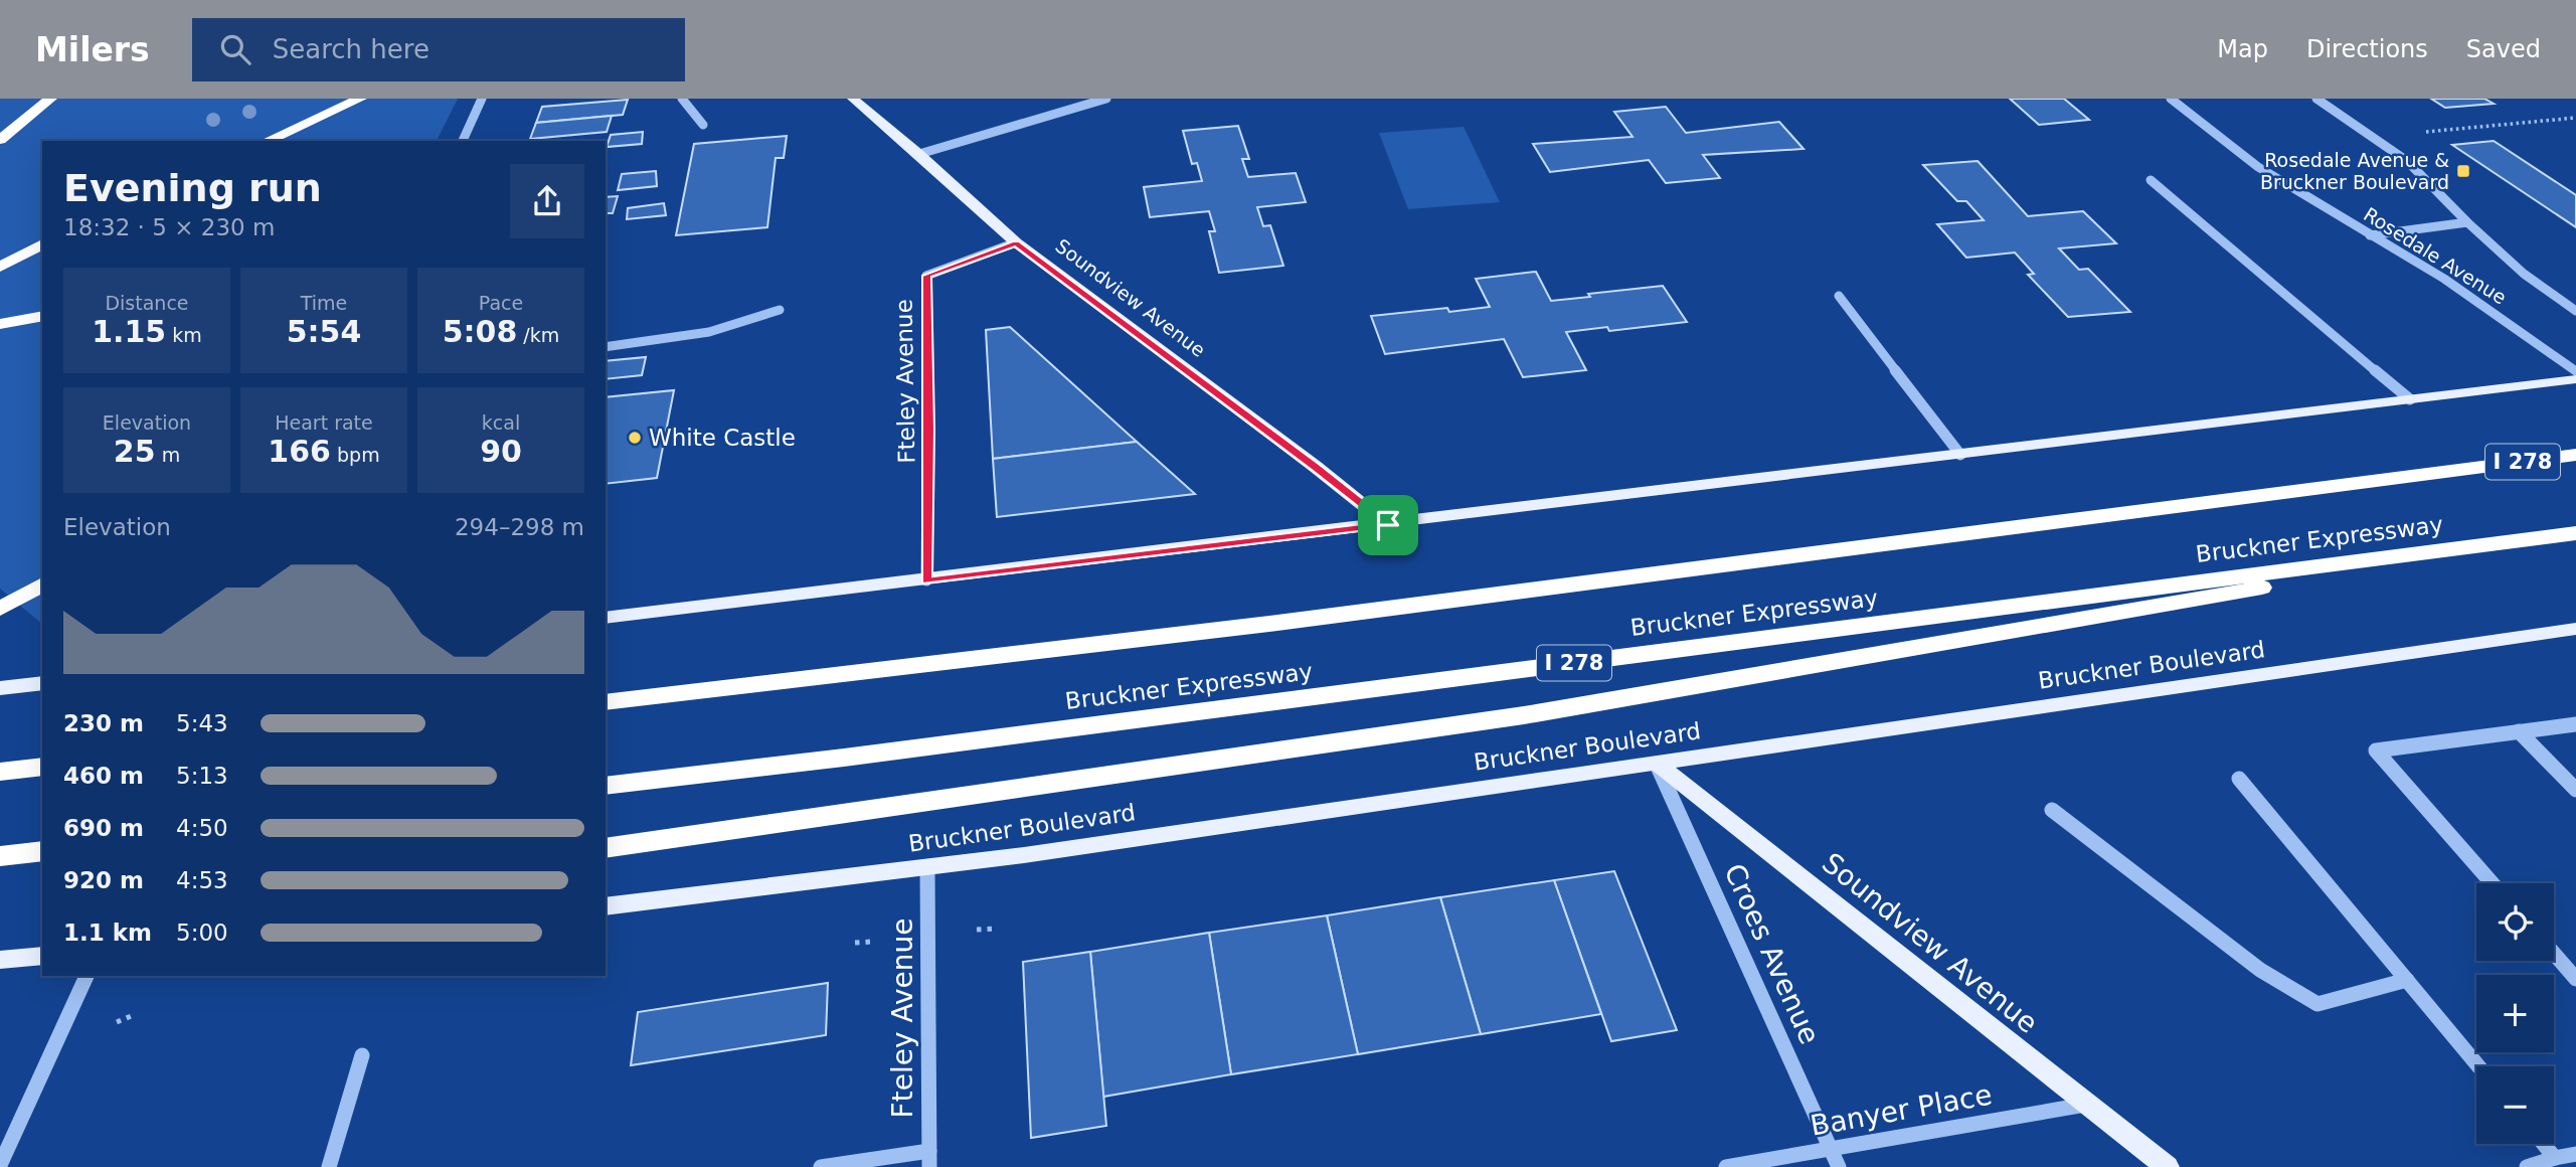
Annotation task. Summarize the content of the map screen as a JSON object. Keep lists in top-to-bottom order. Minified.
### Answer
{"streets":{"highway":["I 278","Bruckner Expressway"],"main road":["Soundview Avenue","Bruckner Boulevard"],"street":["Rosedale Avenue","Fteley Avenue","Croes Avenue","Banyer Place"]},"crossings":[["Soundview Avenue","Fteley Avenue"],["Soundview Avenue","Bruckner Boulevard"],["Soundview Avenue","Croes Avenue"],["Soundview Avenue","Banyer Place"],["Fteley Avenue","Bruckner Boulevard"],["Bruckner Boulevard","Croes Avenue"],["Croes Avenue","Banyer Place"]],"places":{"transit":["Rosedale Avenue & Bruckner Boulevard"],"other":["White Castle"]},"page":{"header":"Milers","search":"Search here","nav":["Map","Directions","Saved"],"heading":["Evening run","18:32 · 5 × 230 m"],"stats":[["Distance","1.15 km"],["Time","5:54"],["Pace","5:08 /km"],["Elevation","25 m"],["Heart rate","166 bpm"],["kcal","90"]],"chart":["Elevation","294–298 m"],"list":[{"name":"230 m","note":"5:43"},{"name":"460 m","note":"5:13"},{"name":"690 m","note":"4:50"},{"name":"920 m","note":"4:53"},{"name":"1.1 km","note":"5:00"}],"map_buttons":["+","−"]}}
